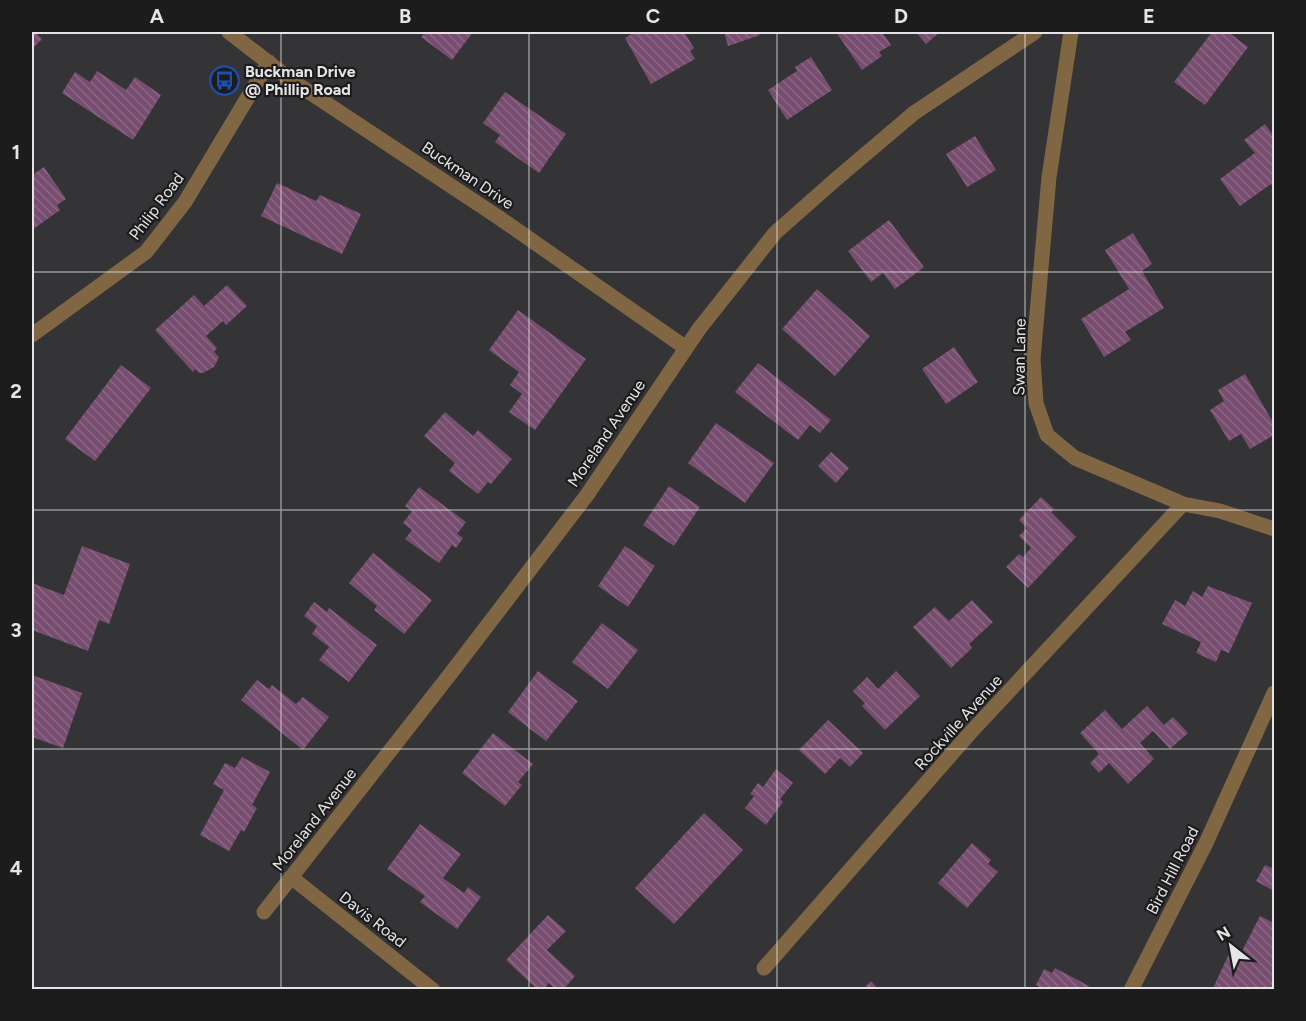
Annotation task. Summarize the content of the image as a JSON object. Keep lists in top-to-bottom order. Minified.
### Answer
{"streets":{"street":["Buckman Drive","Philip Road","Swan Lane","Moreland Avenue","Rockville Avenue","Bird Hill Road","Davis Road"]},"crossings":[["Buckman Drive","Philip Road"],["Buckman Drive","Moreland Avenue"],["Swan Lane","Rockville Avenue"],["Moreland Avenue","Davis Road"]],"places":{"bus stop":["Buckman Drive @ Phillip Road"]},"north":"top left","grid":{"columns":["A","B","C","D","E"],"rows":["1","2","3","4"]}}
